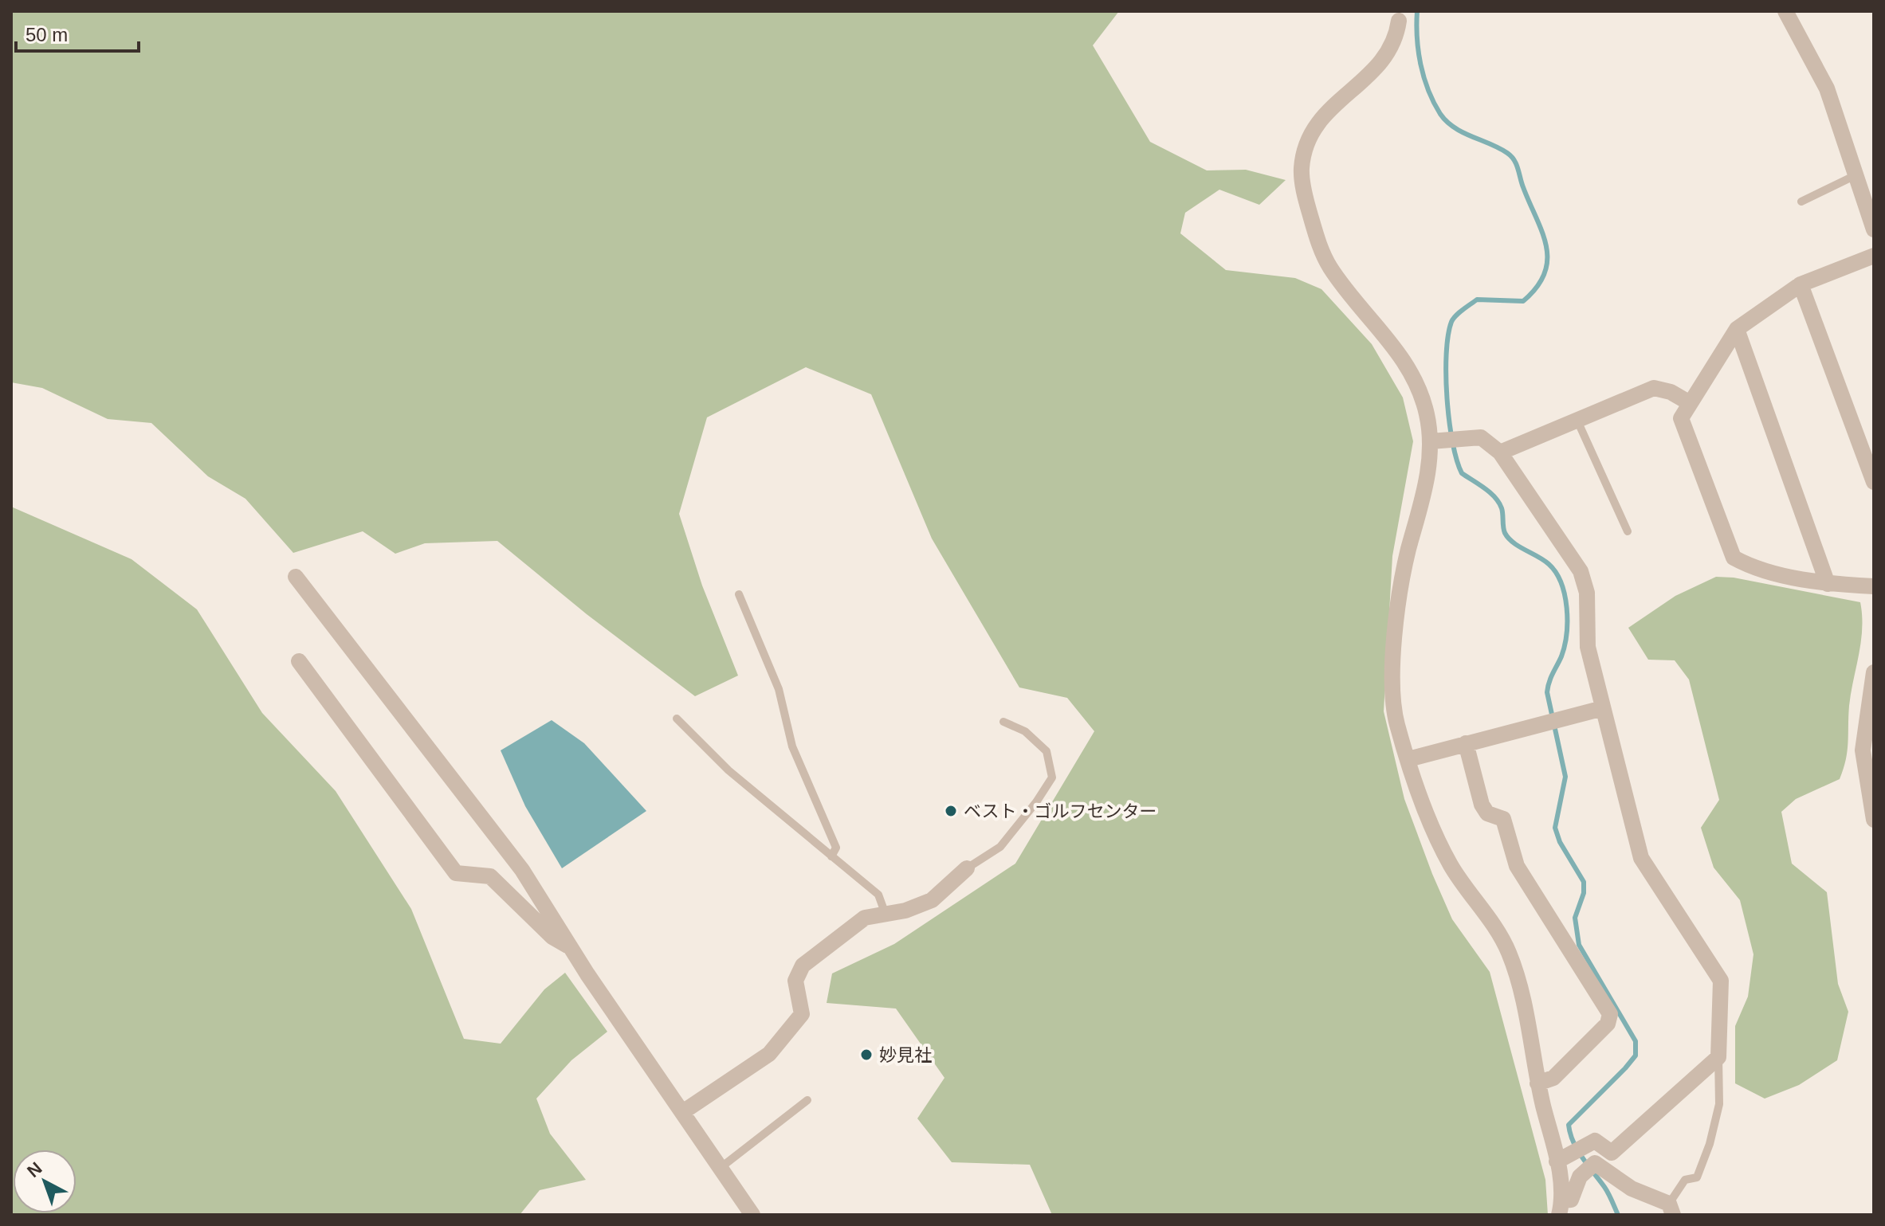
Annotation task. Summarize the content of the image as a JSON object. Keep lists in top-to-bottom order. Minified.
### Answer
{"places":["ベスト・ゴルフセンター","妙見社"],"scale_bar":"50 m","north":"top left"}
